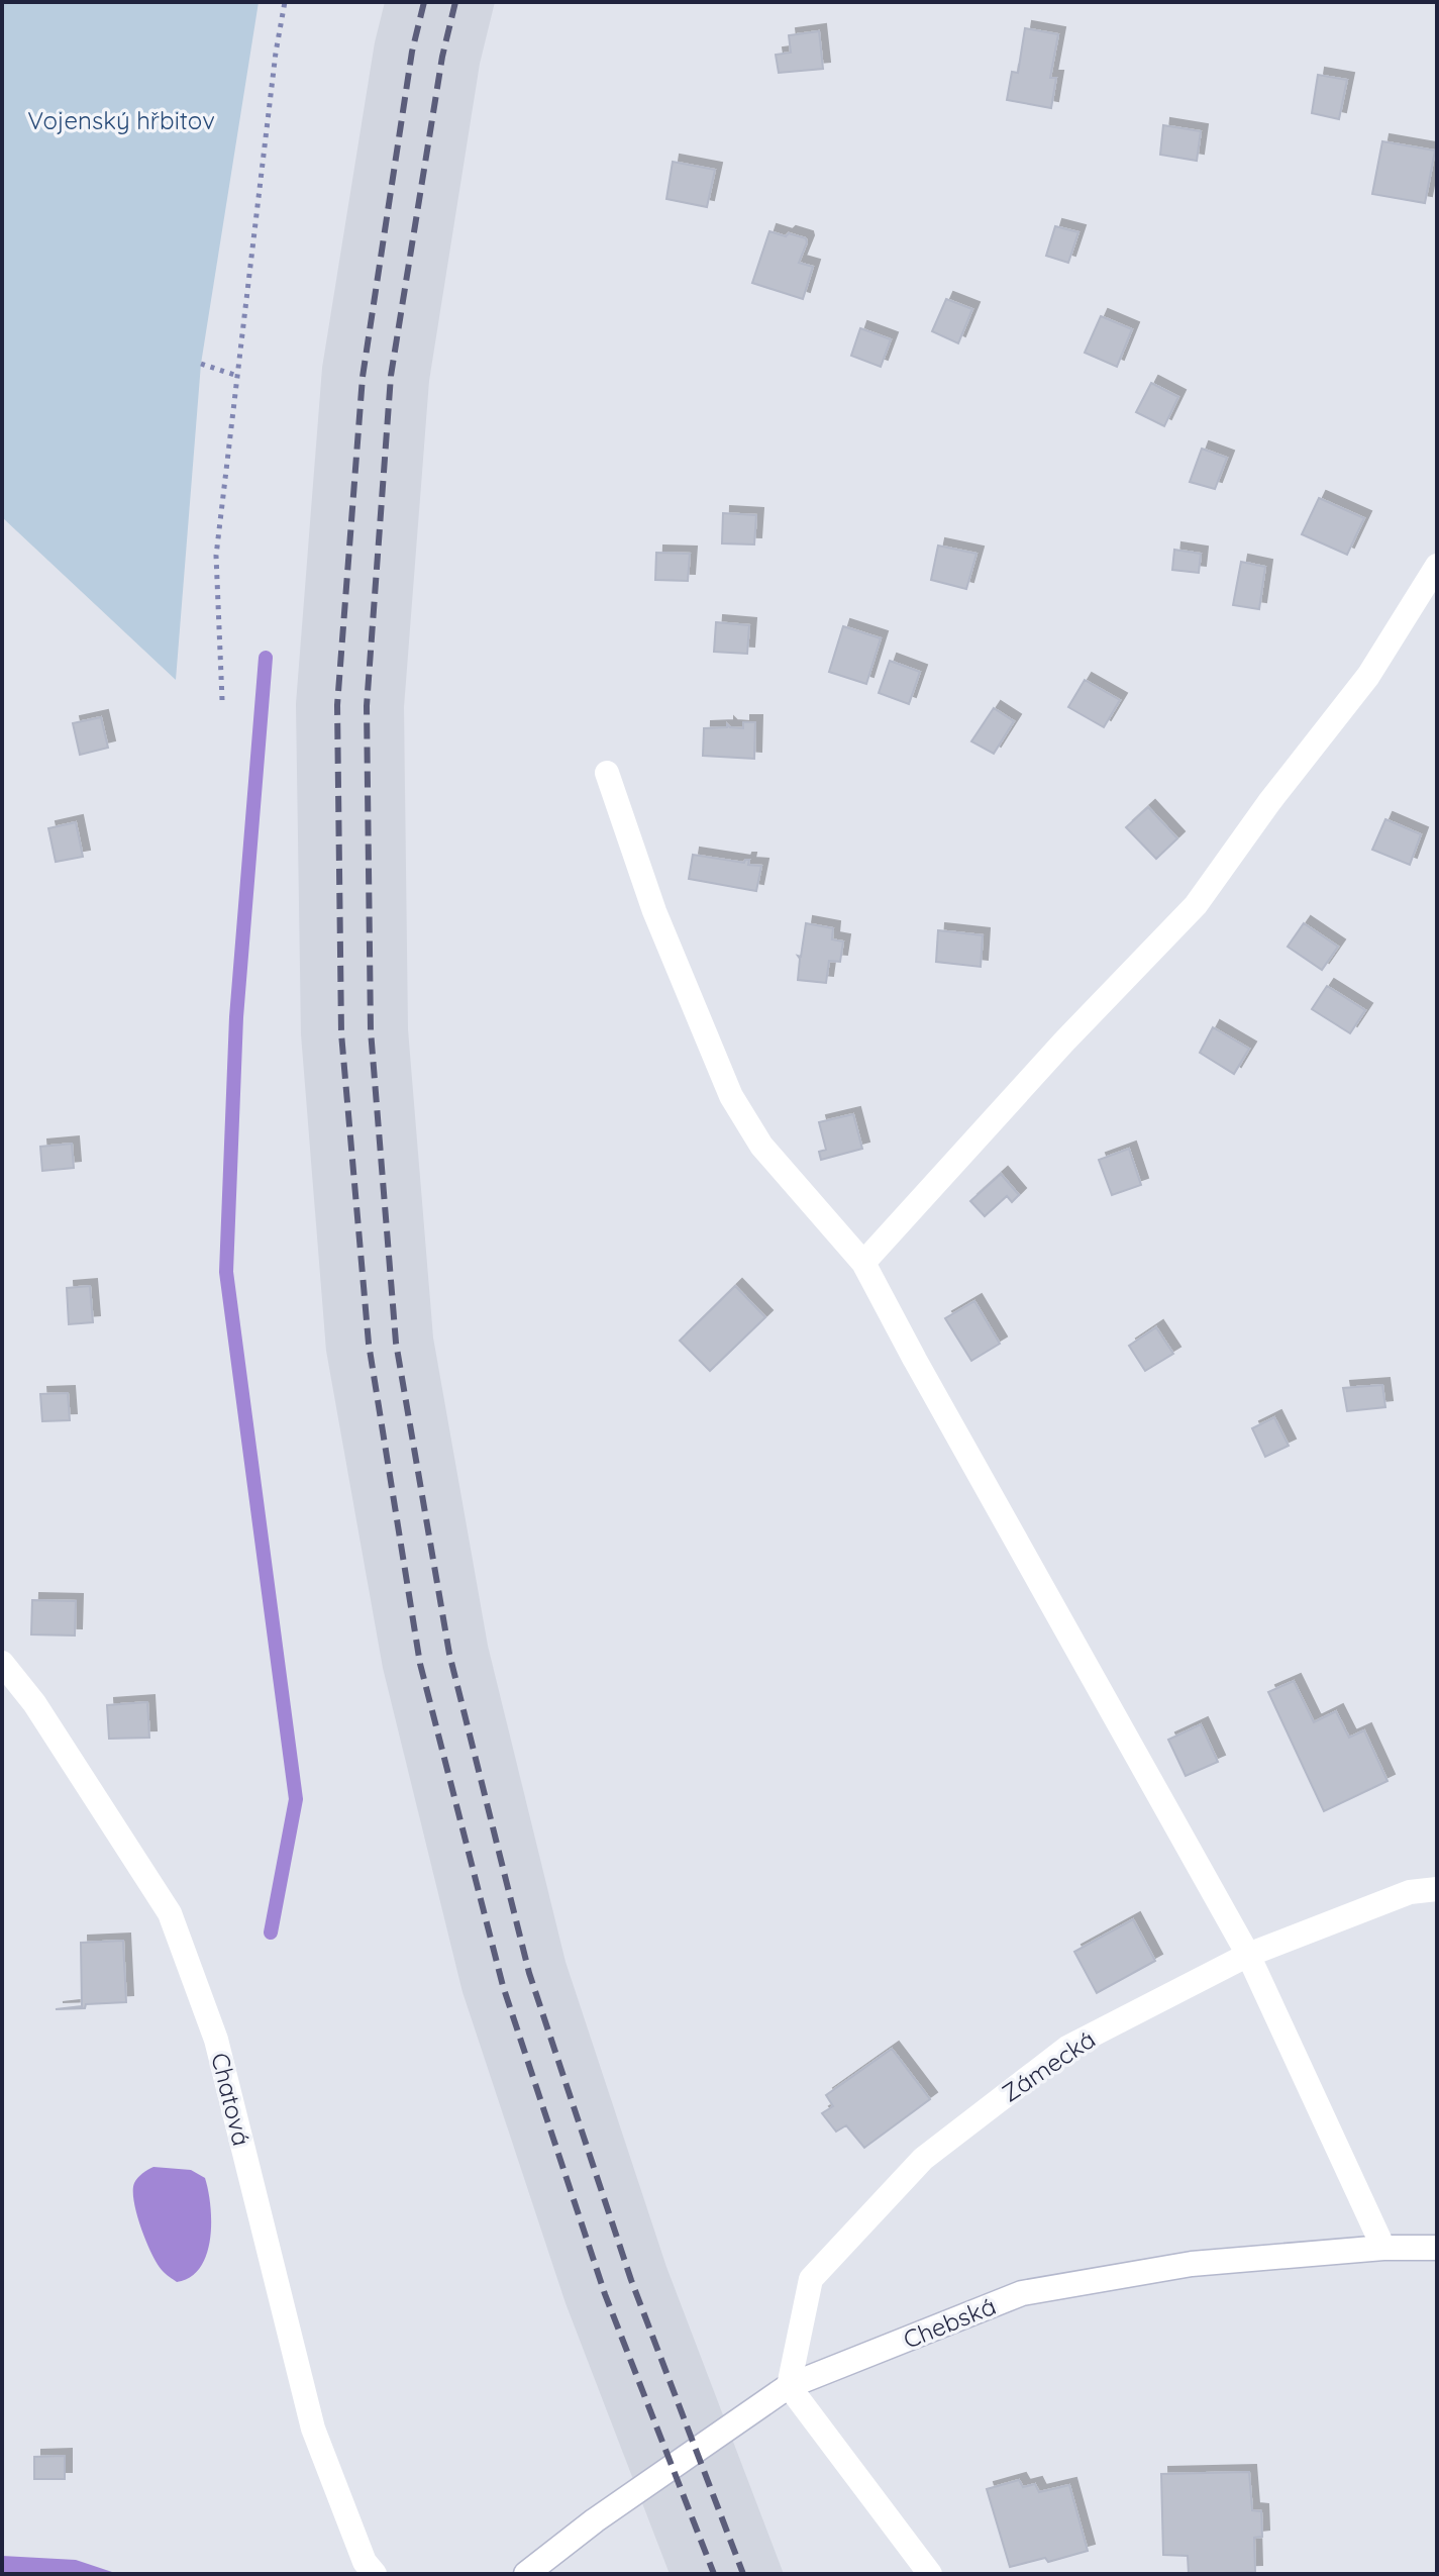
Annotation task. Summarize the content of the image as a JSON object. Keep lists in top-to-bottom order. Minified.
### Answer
{"streets":{"street":["Zámecká","Chatová","Chebská"]},"crossings":[["Zámecká","Chebská"]],"parks":["Vojenský hřbitov"]}
